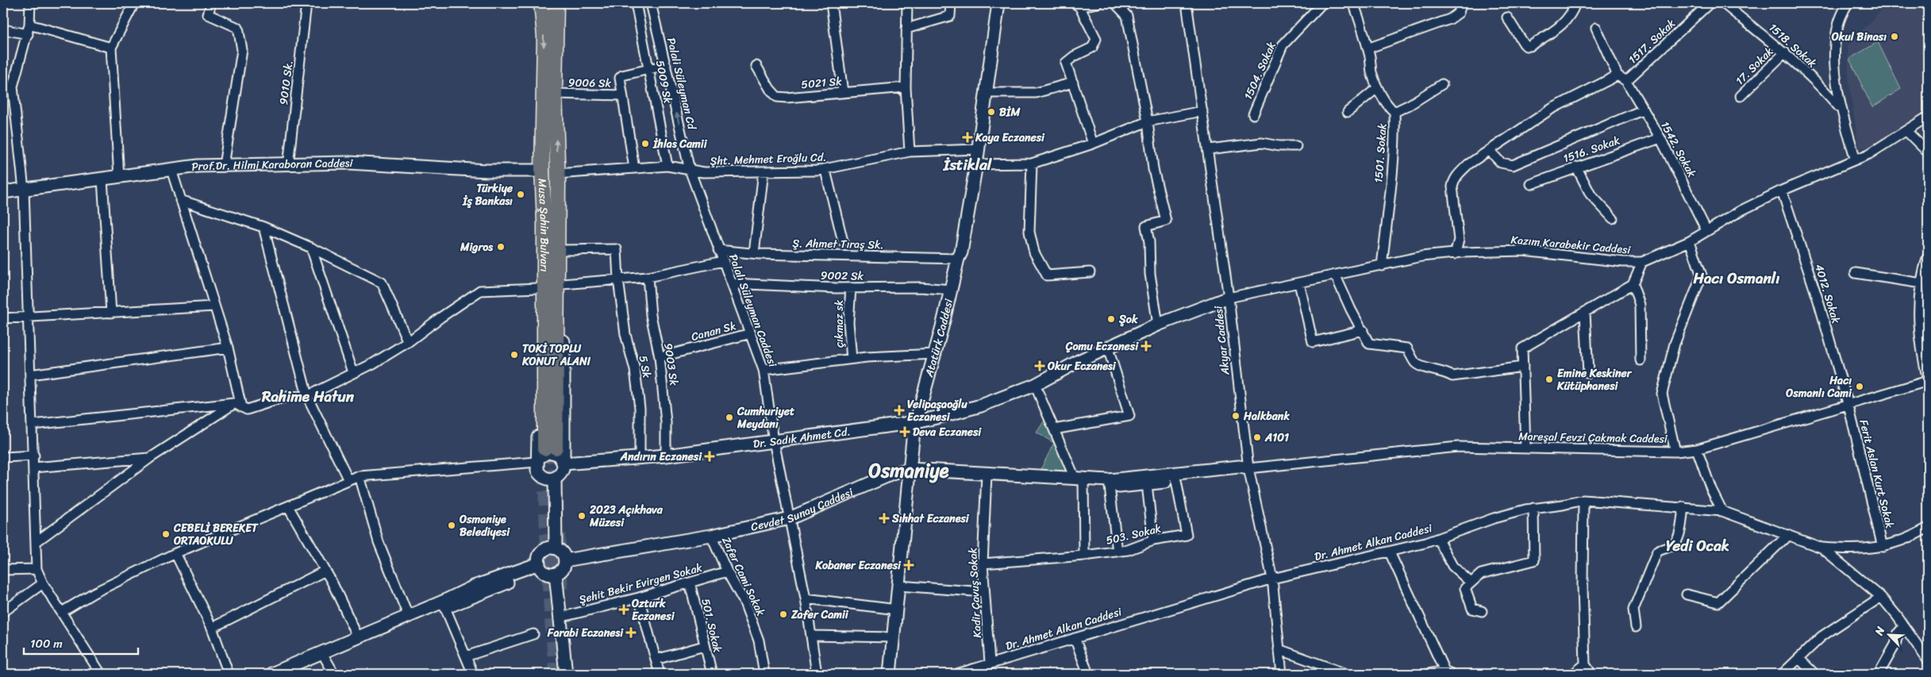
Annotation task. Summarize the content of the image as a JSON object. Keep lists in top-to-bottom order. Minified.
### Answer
{"streets":{"main road":["Prof.Dr. Hilmi Karaboran Caddesi","Musa Şahin Bulvarı","Atatürk Caddesi","Dr. Sadık Ahmet Cd.","Cevdet Sunay Caddesi"],"street":["1517. Sokak","1518. Sokak","17. Sokak","1504. Sokak","5009 Sk","9010 Sk.","9006 Sk","5021 Sk","Palali Süleyman Cd","1516. Sokak","1542. Sokak","1501. Sokak","Şht. Mehmet Eroğlu Cd.","Ş. Ahmet Tıraş Sk.","Kazım Karabekir Caddesi","9002 Sk","4012. Sokak","Palalı Süleyman Caddesi","çıkmaz sk","Canan Sk","Akyar Caddesi","9003 Sk","5 Sk","Mareşal Fevzi Çakmak Caddesi","Ferit Aslan Kurt Sokak","503. Sokak","Dr. Ahmet Alkan Caddesi","Zafer Cami Sokak","Şehit Bekir Evirgen Sokak","Kadir Çavuş Sokak","501. Sokak"]},"crossings":[["1517. Sokak","1542. Sokak"],["1518. Sokak","17. Sokak"],["5009 Sk","9006 Sk"],["5009 Sk","Şht. Mehmet Eroğlu Cd."],["9010 Sk.","Prof.Dr. Hilmi Karaboran Caddesi"],["9006 Sk","Musa Şahin Bulvarı"],["Palali Süleyman Cd","Şht. Mehmet Eroğlu Cd."],["Palali Süleyman Cd","Palalı Süleyman Caddesi"],["1516. Sokak","1542. Sokak"],["1542. Sokak","Kazım Karabekir Caddesi"],["1501. Sokak","Kazım Karabekir Caddesi"],["Şht. Mehmet Eroğlu Cd.","Musa Şahin Bulvarı"],["Şht. Mehmet Eroğlu Cd.","Palalı Süleyman Caddesi"],["Şht. Mehmet Eroğlu Cd.","Atatürk Caddesi"],["Prof.Dr. Hilmi Karaboran Caddesi","Musa Şahin Bulvarı"],["Musa Şahin Bulvarı","Dr. Sadık Ahmet Cd."],["Ş. Ahmet Tıraş Sk.","Palalı Süleyman Caddesi"],["Ş. Ahmet Tıraş Sk.","Atatürk Caddesi"],["Kazım Karabekir Caddesi","4012. Sokak"],["Kazım Karabekir Caddesi","Akyar Caddesi"],["Kazım Karabekir Caddesi","Dr. Sadık Ahmet Cd."],["9002 Sk","Palalı Süleyman Caddesi"],["9002 Sk","çıkmaz sk"],["9002 Sk","Atatürk Caddesi"],["4012. Sokak","Mareşal Fevzi Çakmak Caddesi"],["4012. Sokak","Ferit Aslan Kurt Sokak"],["Palalı Süleyman Caddesi","Canan Sk"],["Palalı Süleyman Caddesi","Dr. Sadık Ahmet Cd."],["Palalı Süleyman Caddesi","Cevdet Sunay Caddesi"],["Canan Sk","9003 Sk"],["Atatürk Caddesi","Dr. Sadık Ahmet Cd."],["Atatürk Caddesi","Cevdet Sunay Caddesi"],["Akyar Caddesi","Dr. Sadık Ahmet Cd."],["Akyar Caddesi","Mareşal Fevzi Çakmak Caddesi"],["Akyar Caddesi","Dr. Ahmet Alkan Caddesi"],["9003 Sk","Dr. Sadık Ahmet Cd."],["5 Sk","Dr. Sadık Ahmet Cd."],["Mareşal Fevzi Çakmak Caddesi","Ferit Aslan Kurt Sokak"],["Cevdet Sunay Caddesi","Zafer Cami Sokak"],["Cevdet Sunay Caddesi","Kadir Çavuş Sokak"],["503. Sokak","Kadir Çavuş Sokak"],["Dr. Ahmet Alkan Caddesi","Kadir Çavuş Sokak"],["Zafer Cami Sokak","Şehit Bekir Evirgen Sokak"],["Şehit Bekir Evirgen Sokak","501. Sokak"]],"districts":["İstiklal","Hacı Osmanlı","Rahime Hatun","Osmaniye","Yedi Ocak"],"places":{"other":["Okul Binası","BİM","İhlas Camii","Türkiye İş Bankası","Migros","Şok","TOKİ TOPLU KONUT ALANI","Emine Keskiner Kütüphanesi","Hacı Osmanlı Cami","Halkbank","Cumhuriyet Meydanı","A101","2023 Açıkhava Müzesi","Osmaniye Belediyesi","CEBELİ BEREKET ORTAOKULU","Zafer Camii"],"health":["Kaya Eczanesi","Çomu Eczanesi","Okur Eczanesi","Velipaşaoğlu Eczanesi","Deva Eczanesi","Andırın Eczanesi","Sıhhat Eczanesi","Kobaner Eczanesi","Ozturk Eczanesi","Farabi Eczanesi"]},"scale_bar":"100 m","north":"top left"}
